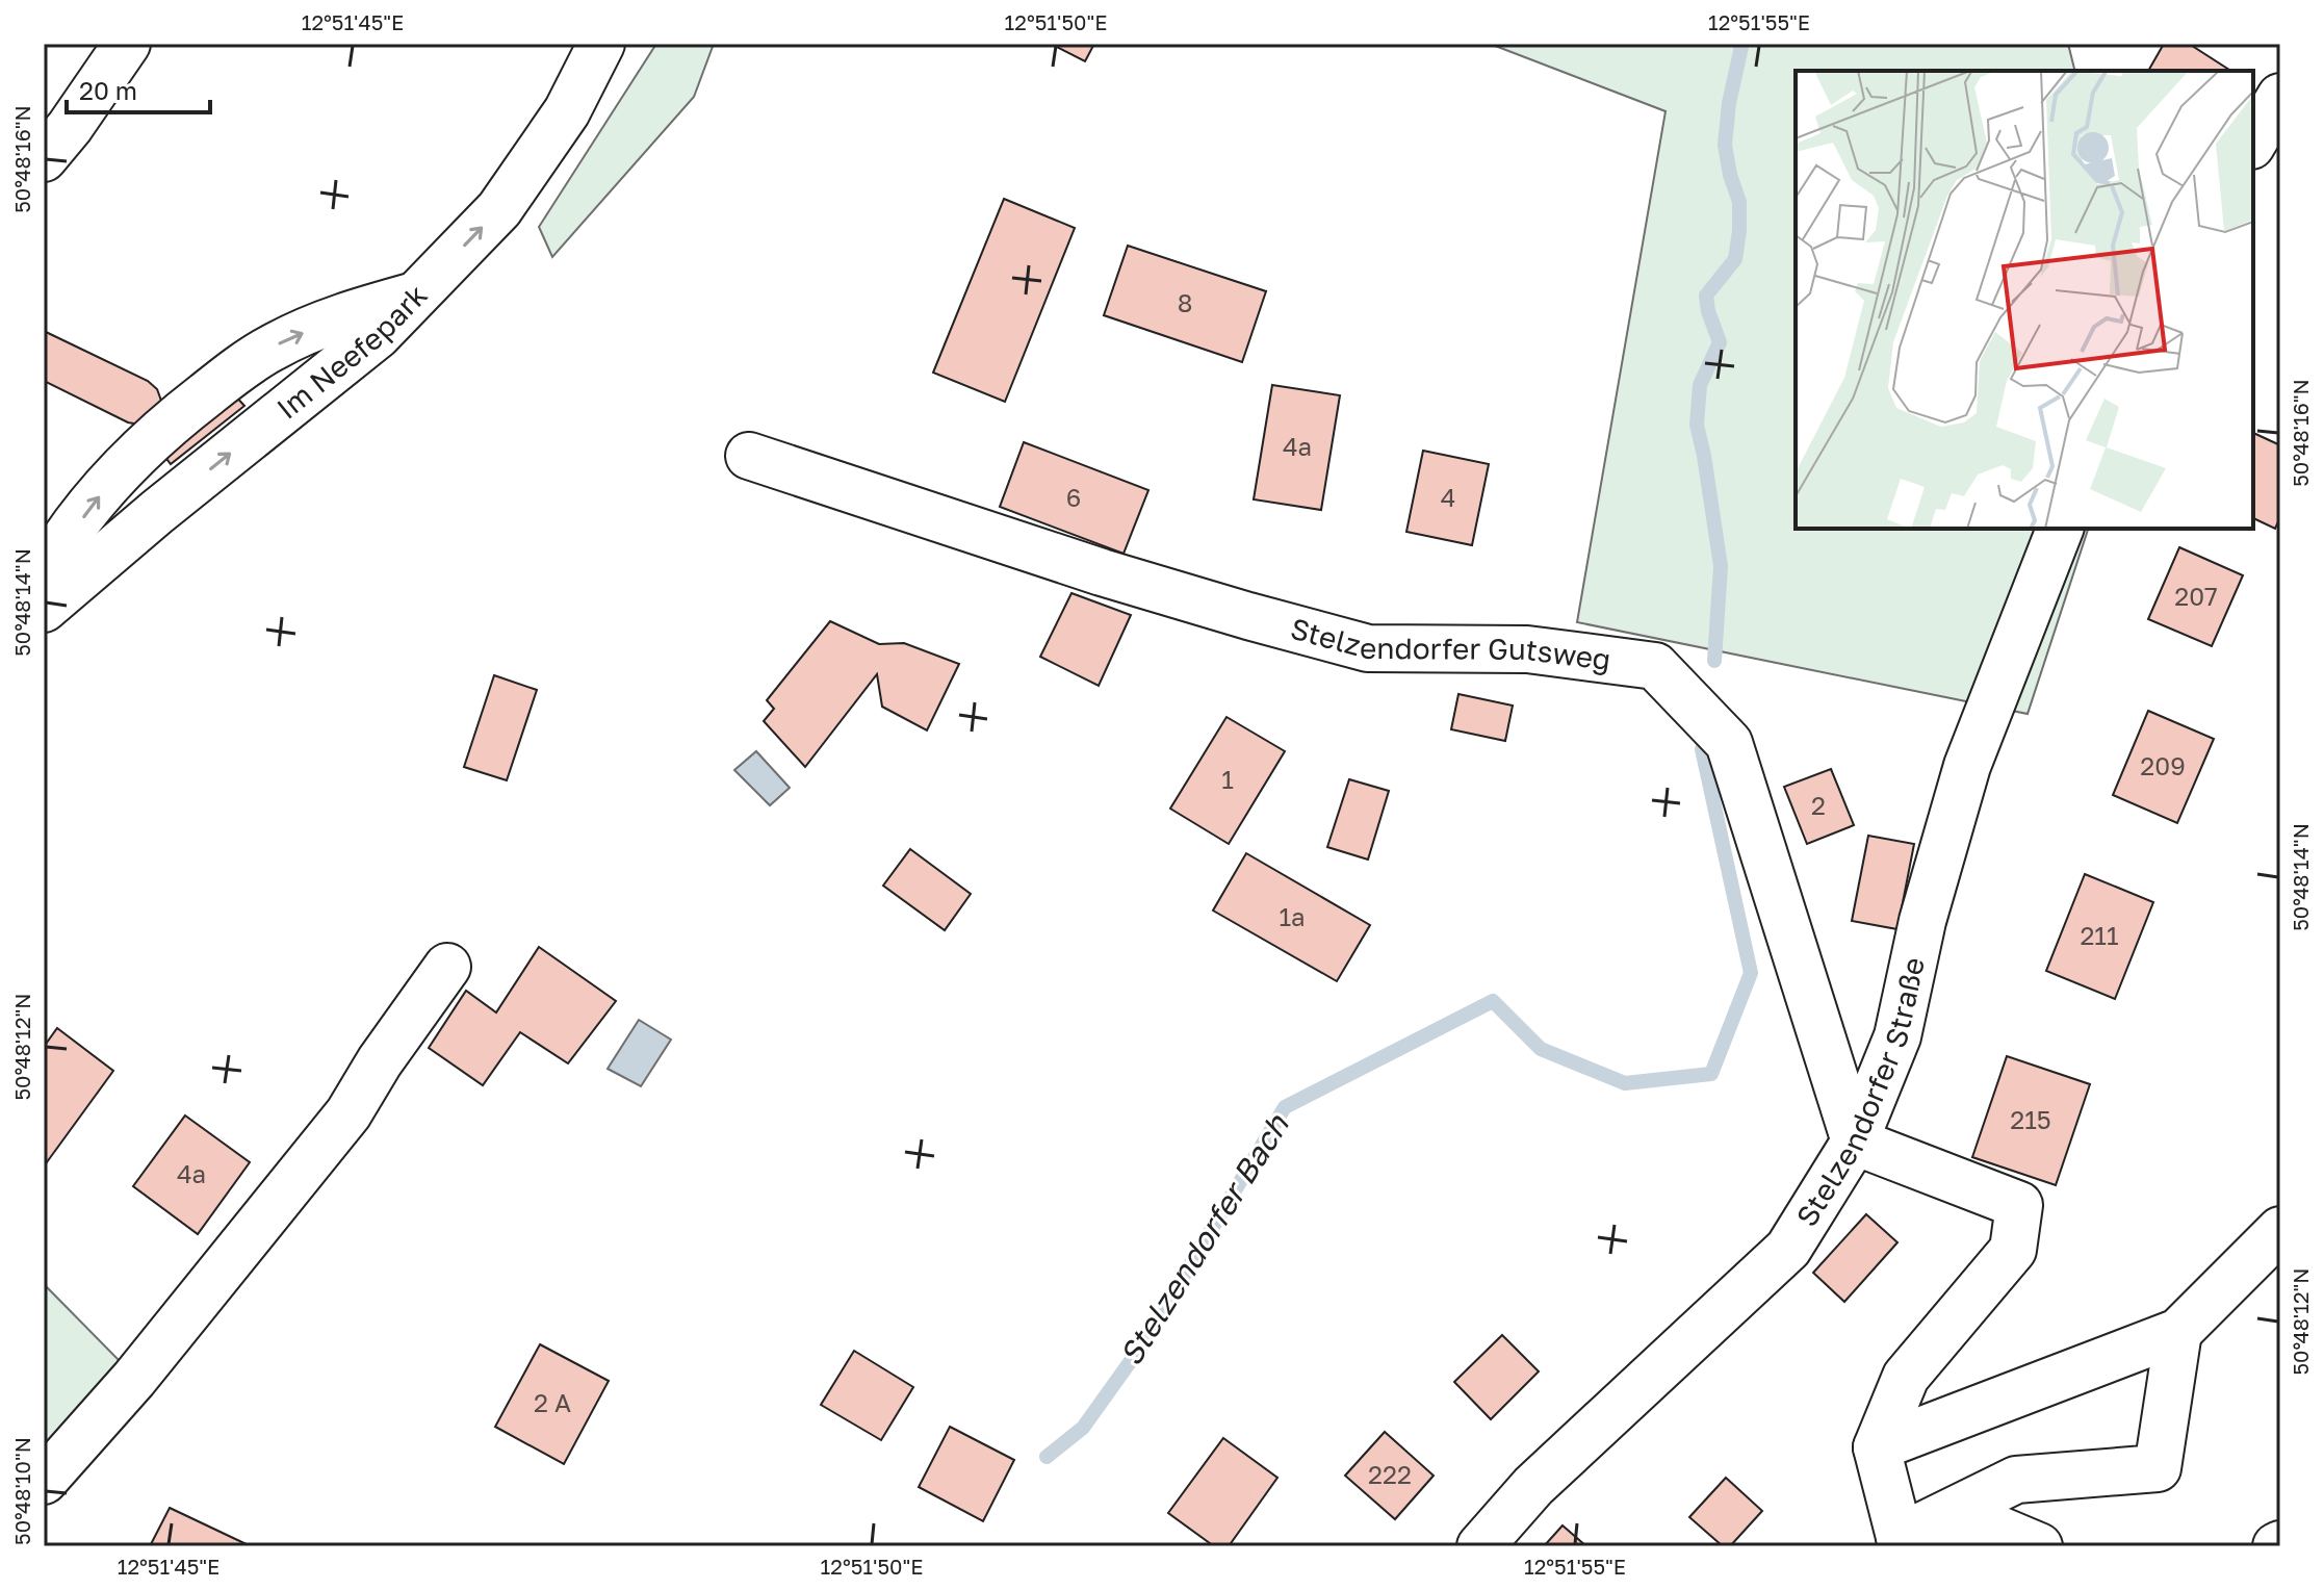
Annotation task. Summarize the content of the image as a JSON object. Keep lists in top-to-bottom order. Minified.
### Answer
{"streets":{"street":["Im Neefepark","Stelzendorfer Gutsweg","Stelzendorfer Straße"]},"crossings":[["Stelzendorfer Gutsweg","Stelzendorfer Straße"]],"water":["Stelzendorfer Bach"],"house_numbers":["8","4a","6","4","207","209","1","2","1a","211","215","4a","2 A","222"],"scale_bar":"20 m","coordinates":["12°51'45\"E","12°51'50\"E","12°51'55\"E","50°48'16\"N","50°48'14\"N","50°48'12\"N","50°48'10\"N"]}
